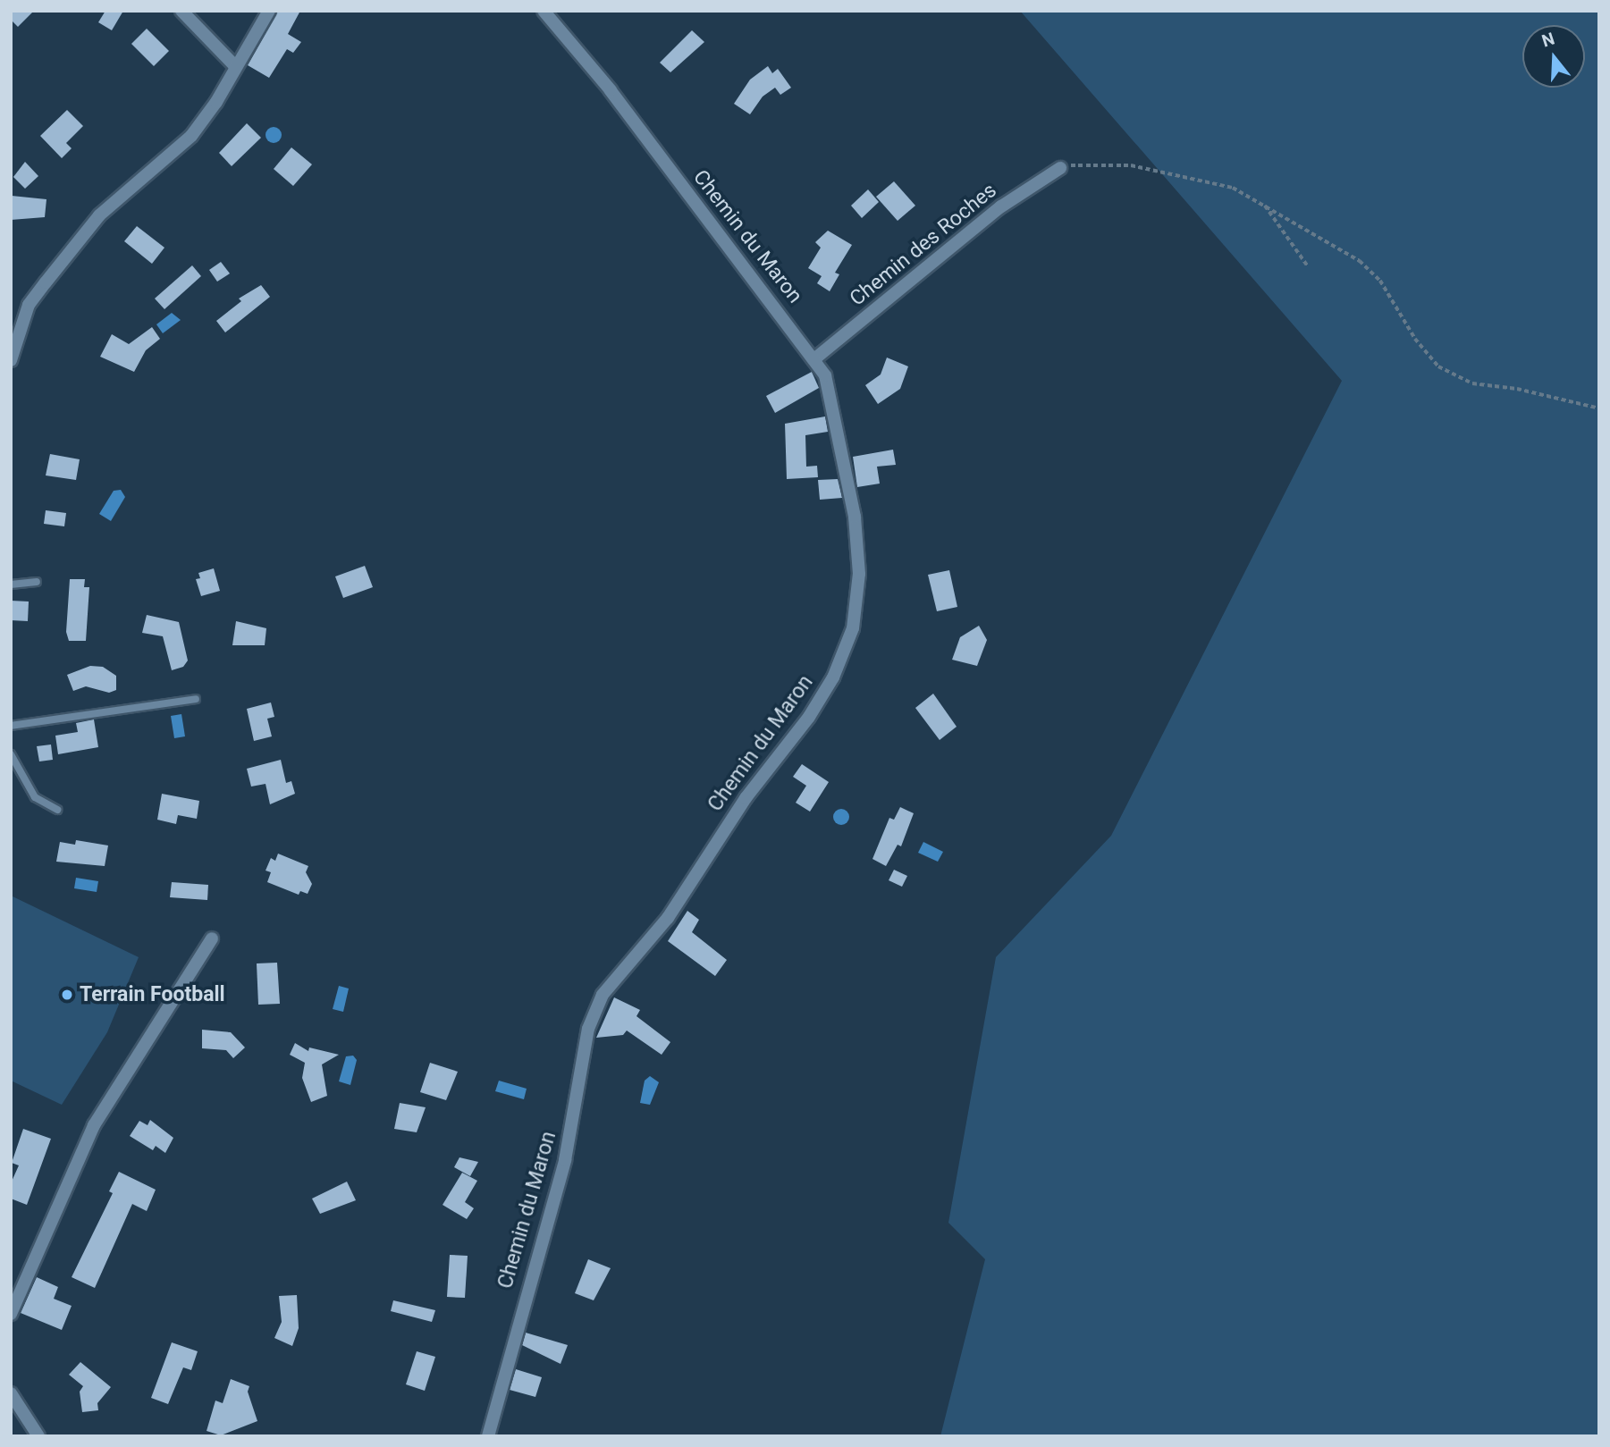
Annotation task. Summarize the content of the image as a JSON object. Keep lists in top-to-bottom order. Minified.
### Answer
{"streets":{"street":["Chemin du Maron","Chemin des Roches"]},"crossings":[["Chemin du Maron","Chemin des Roches"]],"places":["Terrain Football"],"north":"top"}
